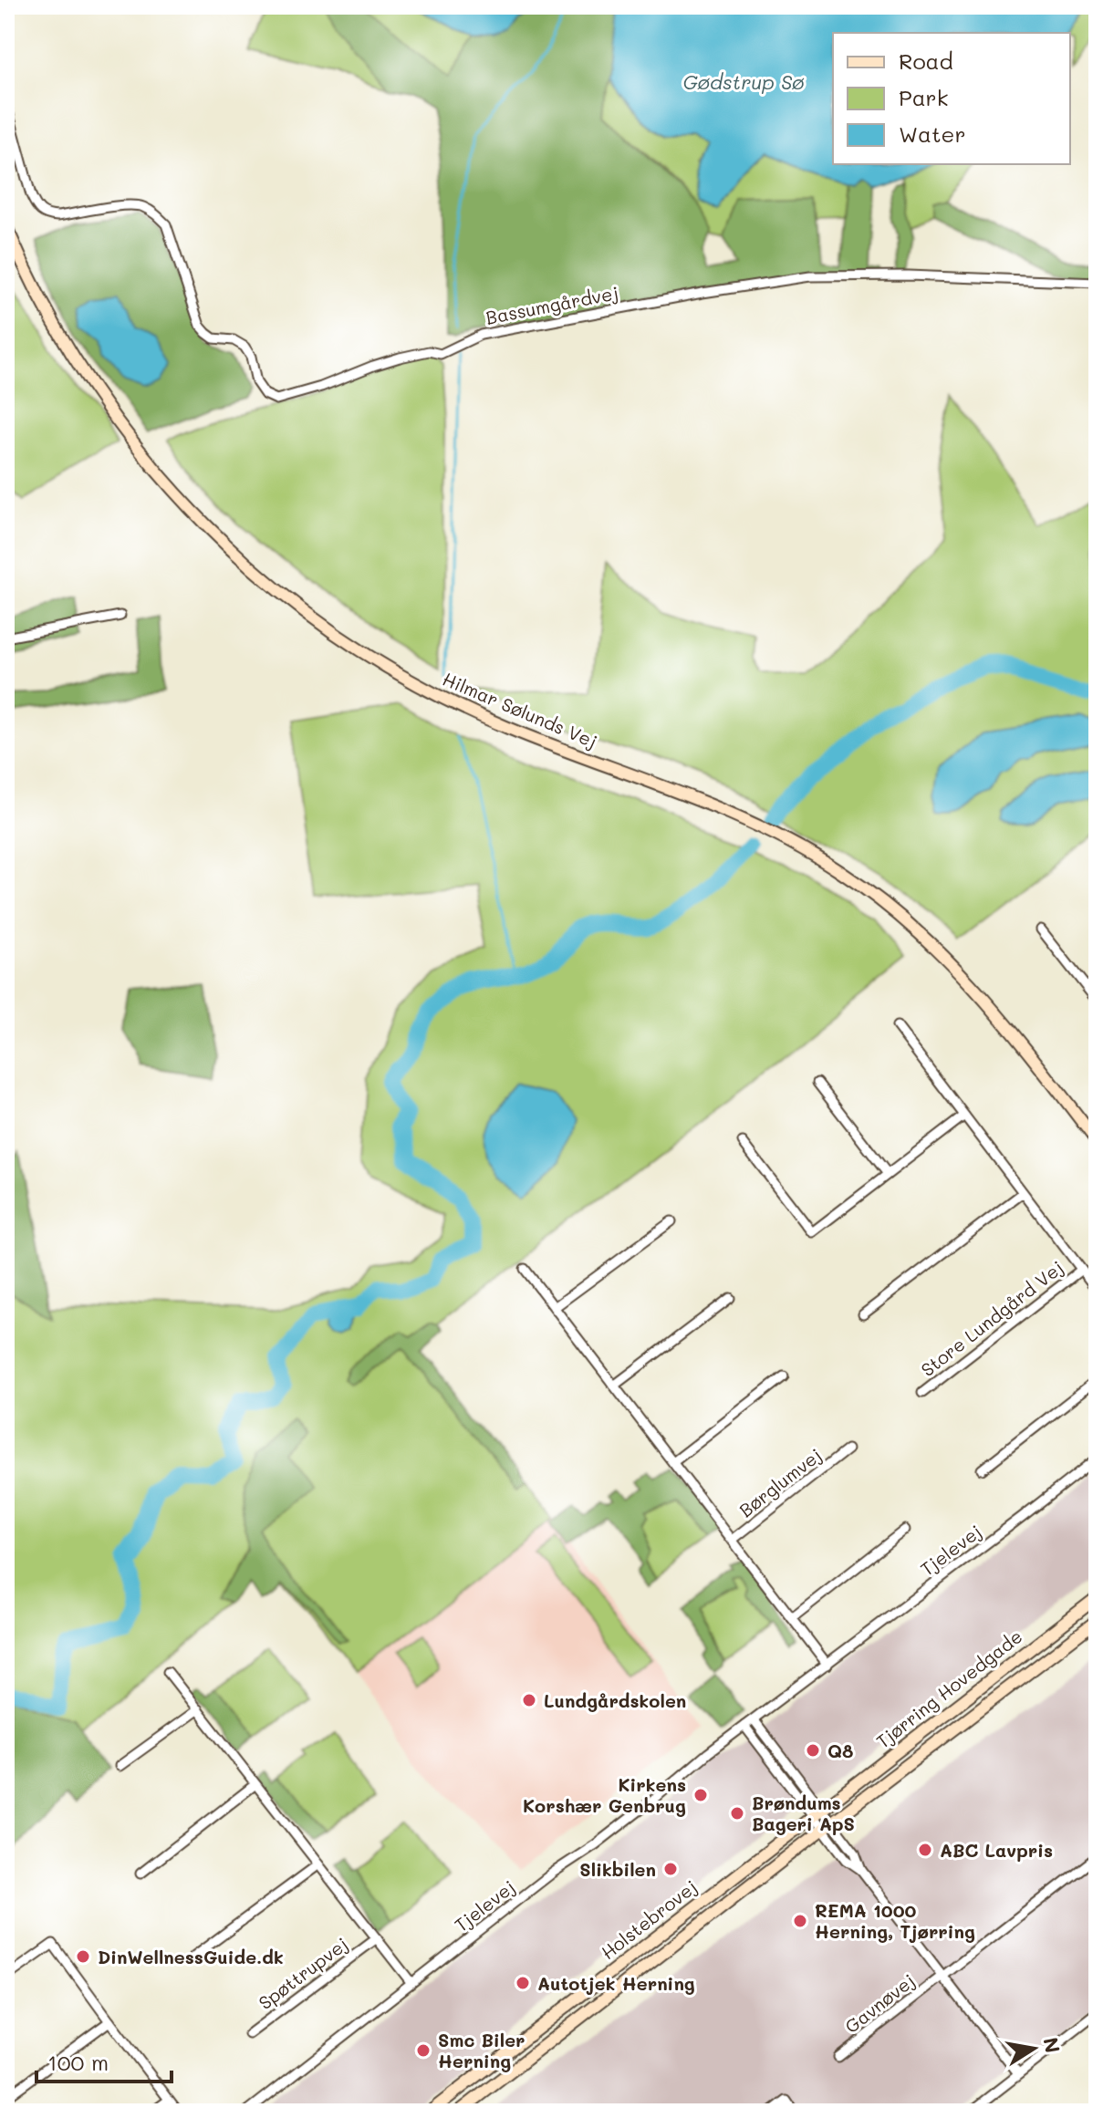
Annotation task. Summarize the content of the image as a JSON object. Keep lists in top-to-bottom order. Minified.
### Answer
{"streets":{"main road":["Hilmar Sølunds Vej","Tjørring Hovedgade","Holstebrovej"],"street":["Bassumgårdvej","Store Lundgård Vej","Børglumvej","Tjelevej","Spøttrupvej","Gavnøvej"]},"crossings":[["Børglumvej","Tjelevej"],["Tjelevej","Spøttrupvej"],["Tjørring Hovedgade","Holstebrovej"]],"water":["Gødstrup Sø"],"places":["Lundgårdskolen","Q8","Kirkens Korshær Genbrug","Brøndums Bageri ApS","ABC Lavpris","Slikbilen","REMA 1000 Herning, Tjørring","DinWellnessGuide.dk","Autotjek Herning","Smc Biler Herning"],"legend":["Road","Park","Water"],"scale_bar":"100 m","north":"right"}
